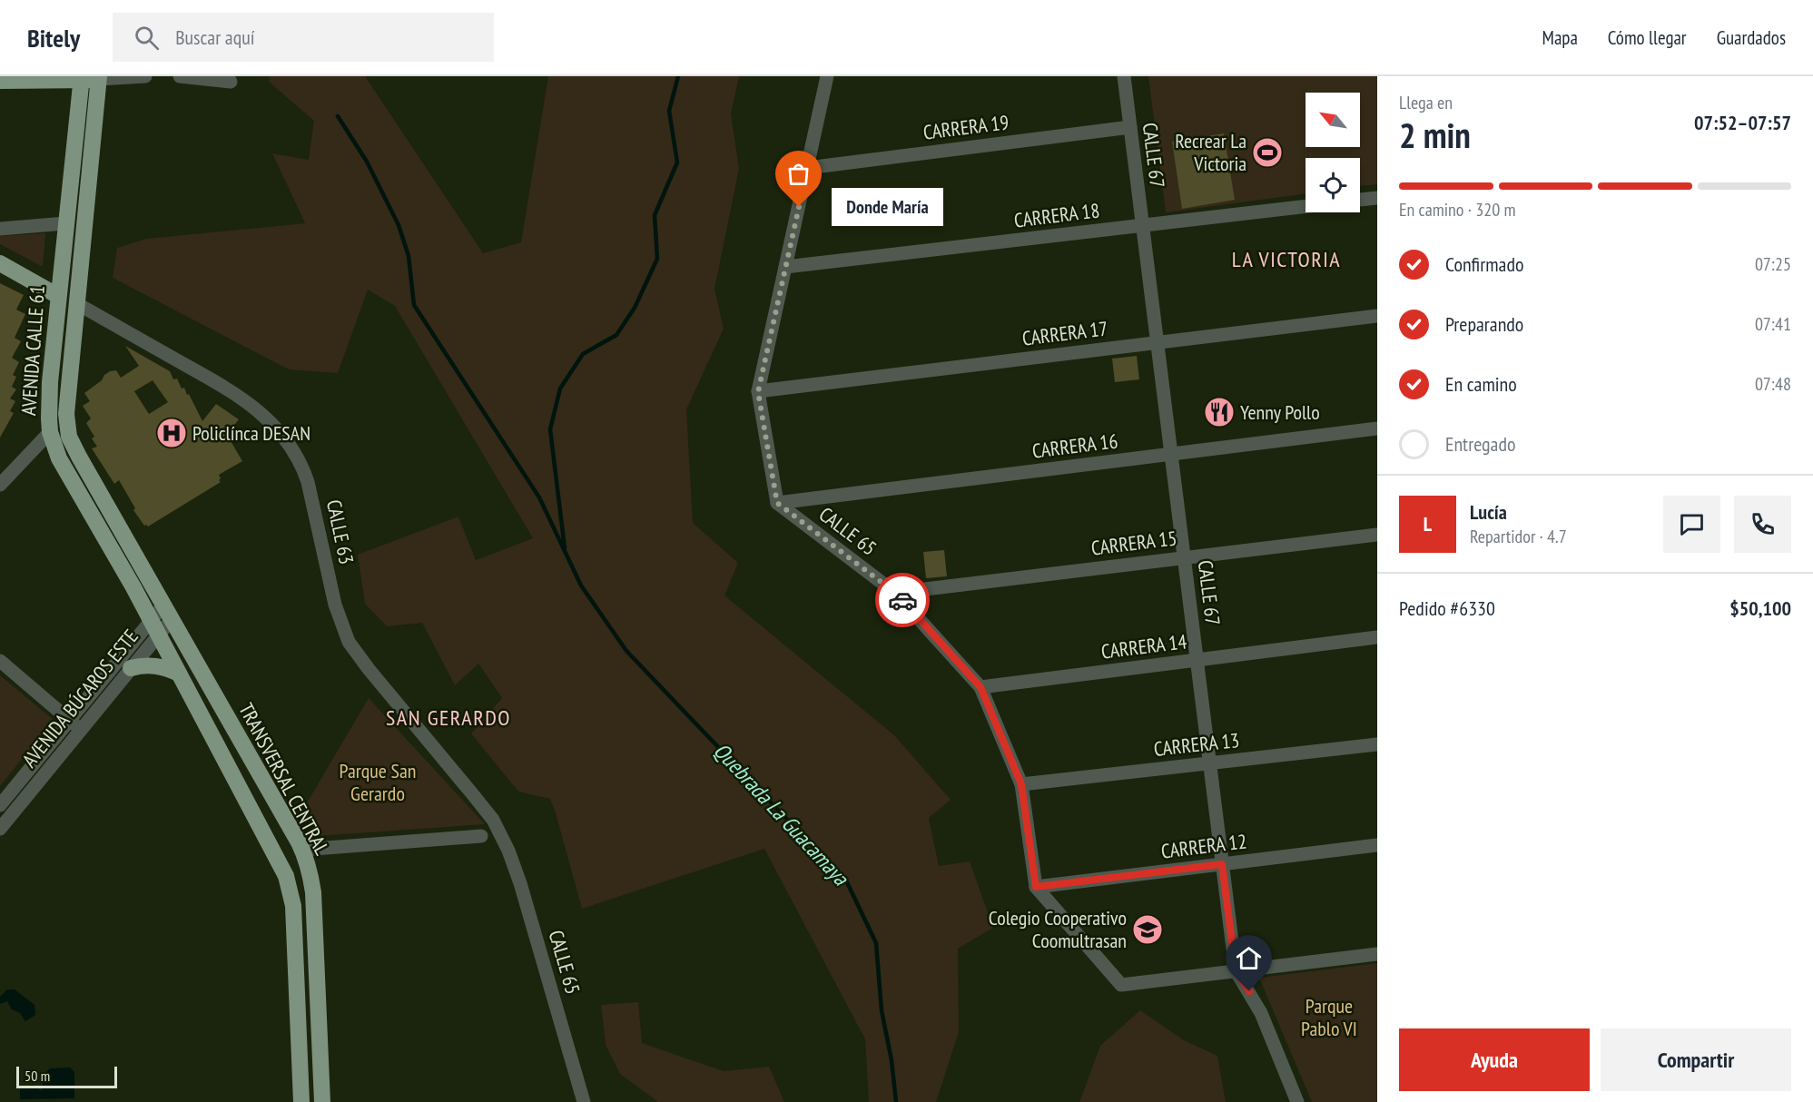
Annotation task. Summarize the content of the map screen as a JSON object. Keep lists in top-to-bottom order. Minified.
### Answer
{"streets":{"main road":["AVENIDA CALLE 61","TRANSVERSAL CENTRAL"],"street":["CARRERA 19","CALLE 67","CARRERA 18","CARRERA 17","CARRERA 16","CALLE 65","CALLE 63","CARRERA 15","CARRERA 14","AVENIDA BÚCAROS ESTE","CARRERA 13","CARRERA 12"]},"crossings":[["CARRERA 19","CALLE 67"],["CALLE 67","CARRERA 18"],["CALLE 67","CARRERA 17"],["CALLE 67","CARRERA 16"],["CALLE 67","CARRERA 15"],["CALLE 67","CARRERA 14"],["CALLE 67","CARRERA 13"],["CALLE 67","CARRERA 12"],["AVENIDA CALLE 61","CALLE 63"],["AVENIDA CALLE 61","AVENIDA BÚCAROS ESTE"],["AVENIDA CALLE 61","TRANSVERSAL CENTRAL"],["CARRERA 16","CALLE 65"],["CALLE 65","CALLE 63"],["CALLE 65","CARRERA 15"],["CALLE 65","CARRERA 14"],["CALLE 65","CARRERA 13"],["CALLE 65","CARRERA 12"],["AVENIDA BÚCAROS ESTE","TRANSVERSAL CENTRAL"]],"districts":["LA VICTORIA","SAN GERARDO"],"water":["Quebrada La Guacamaya"],"parks":["Parque San Gerardo","Parque Pablo VI"],"places":{"sports":["Recrear La Victoria"],"other":["Donde María"],"restaurant":["Yenny Pollo"],"hospital":["Policlínca DESAN"],"school or university":["Colegio Cooperativo Coomultrasan"]},"scale_bar":"50 m","north":"top left","page":{"header":"Bitely","search":"Buscar aquí","nav":["Mapa","Cómo llegar","Guardados"],"heading":["2 min","Llega en","07:52–07:57"],"panel":["Lucía","Repartidor · 4.7","Pedido #6330","$50,100"],"bar":"En camino · 320 m","bubble":"Donde María","list":[["Confirmado","07:25"],["Preparando","07:41"],["En camino","07:48"],"Entregado"],"round":"L","buttons":["Ayuda","Compartir"],"scale":"50 m"}}
